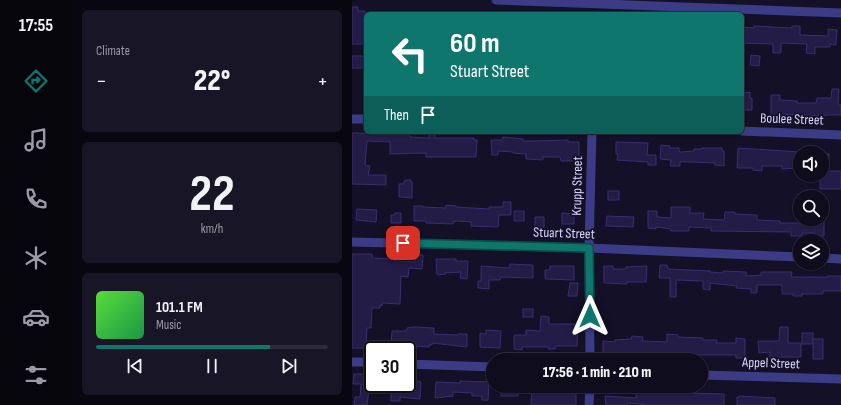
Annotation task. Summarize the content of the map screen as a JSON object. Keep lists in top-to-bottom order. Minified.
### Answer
{"streets":{"street":["Boulee Street","Krupp Street","Stuart Street","Appel Street"]},"crossings":[["Krupp Street","Stuart Street"]],"page":{"tabs":"17:55","tile":["Climate",["22","km/h"]],"turn":["60 m","Stuart Street"],"heat":["−","22°","+"],"then":"Then","song":["101.1 FM","Music"],"limit":"30","trip":"17:56 · 1 min · 210 m"}}
